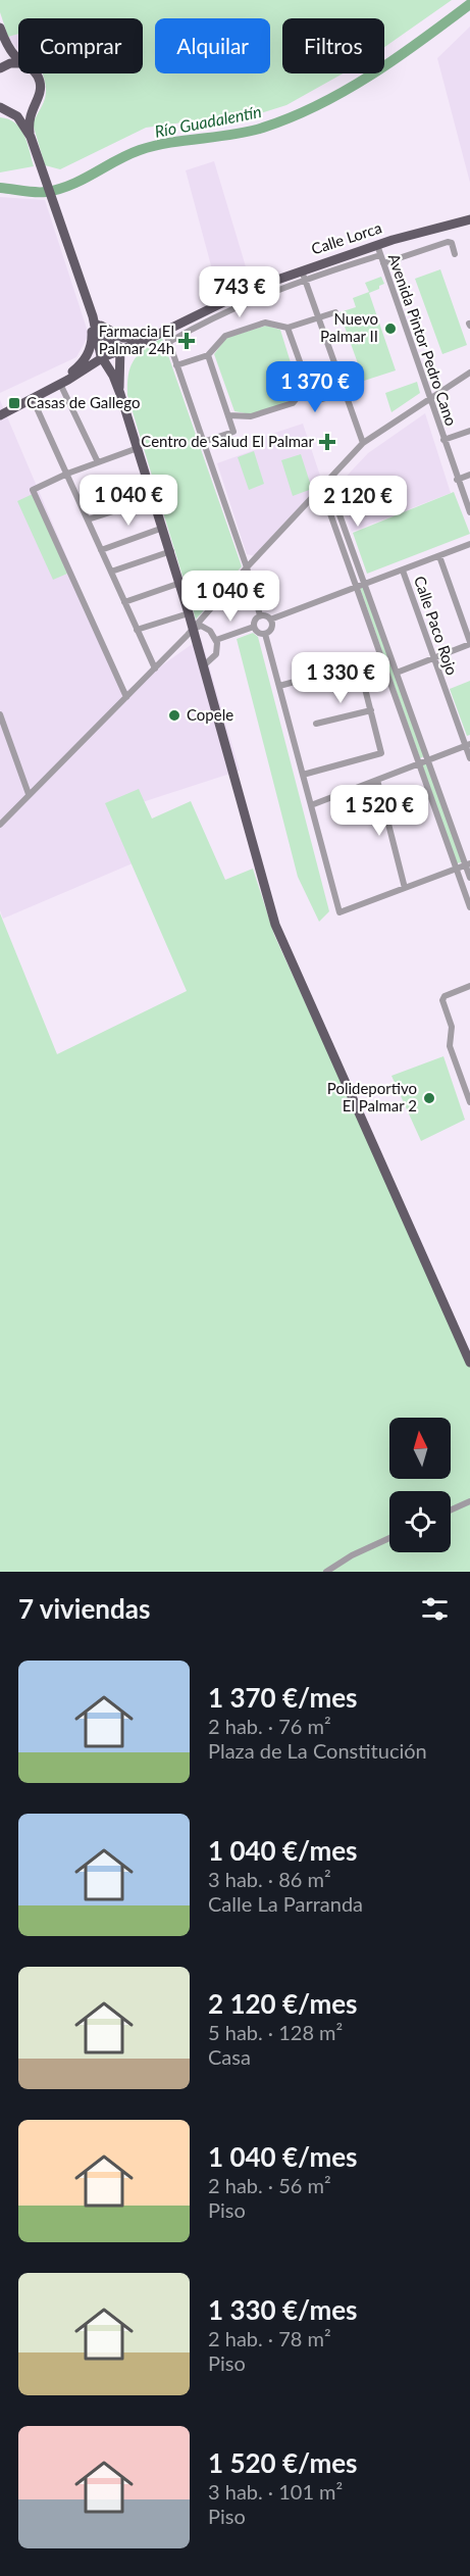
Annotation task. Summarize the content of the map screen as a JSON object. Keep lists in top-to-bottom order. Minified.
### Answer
{"streets":{"main road":["Calle Lorca"],"street":["Avenida Pintor Pedro Cano","Calle Paco Rojo"]},"crossings":[["Calle Lorca","Avenida Pintor Pedro Cano"]],"water":["Río Guadalentín"],"places":{"other":["Nuevo Palmar II","Copele","Polideportivo El Palmar 2"],"health":["Farmacia El Palmar 24h","Centro de Salud El Palmar"],"transit":["Casas de Gallego"]},"north":"top","page":{"chip":["Comprar","Alquilar","Filtros"],"price":["743 €","1 370 €","1 040 €","2 120 €","1 040 €","1 330 €","1 520 €"],"heading":"7 viviendas","list":[{"name":"1 370 €/mes","note":"2 hab. · 76 m² · Plaza de La Constitución"},{"name":"1 040 €/mes","note":"3 hab. · 86 m² · Calle La Parranda"},{"name":"2 120 €/mes","note":"5 hab. · 128 m² · Casa"},{"name":"1 040 €/mes","note":"2 hab. · 56 m² · Piso"},{"name":"1 330 €/mes","note":"2 hab. · 78 m² · Piso"},{"name":"1 520 €/mes","note":"3 hab. · 101 m² · Piso"}]}}
